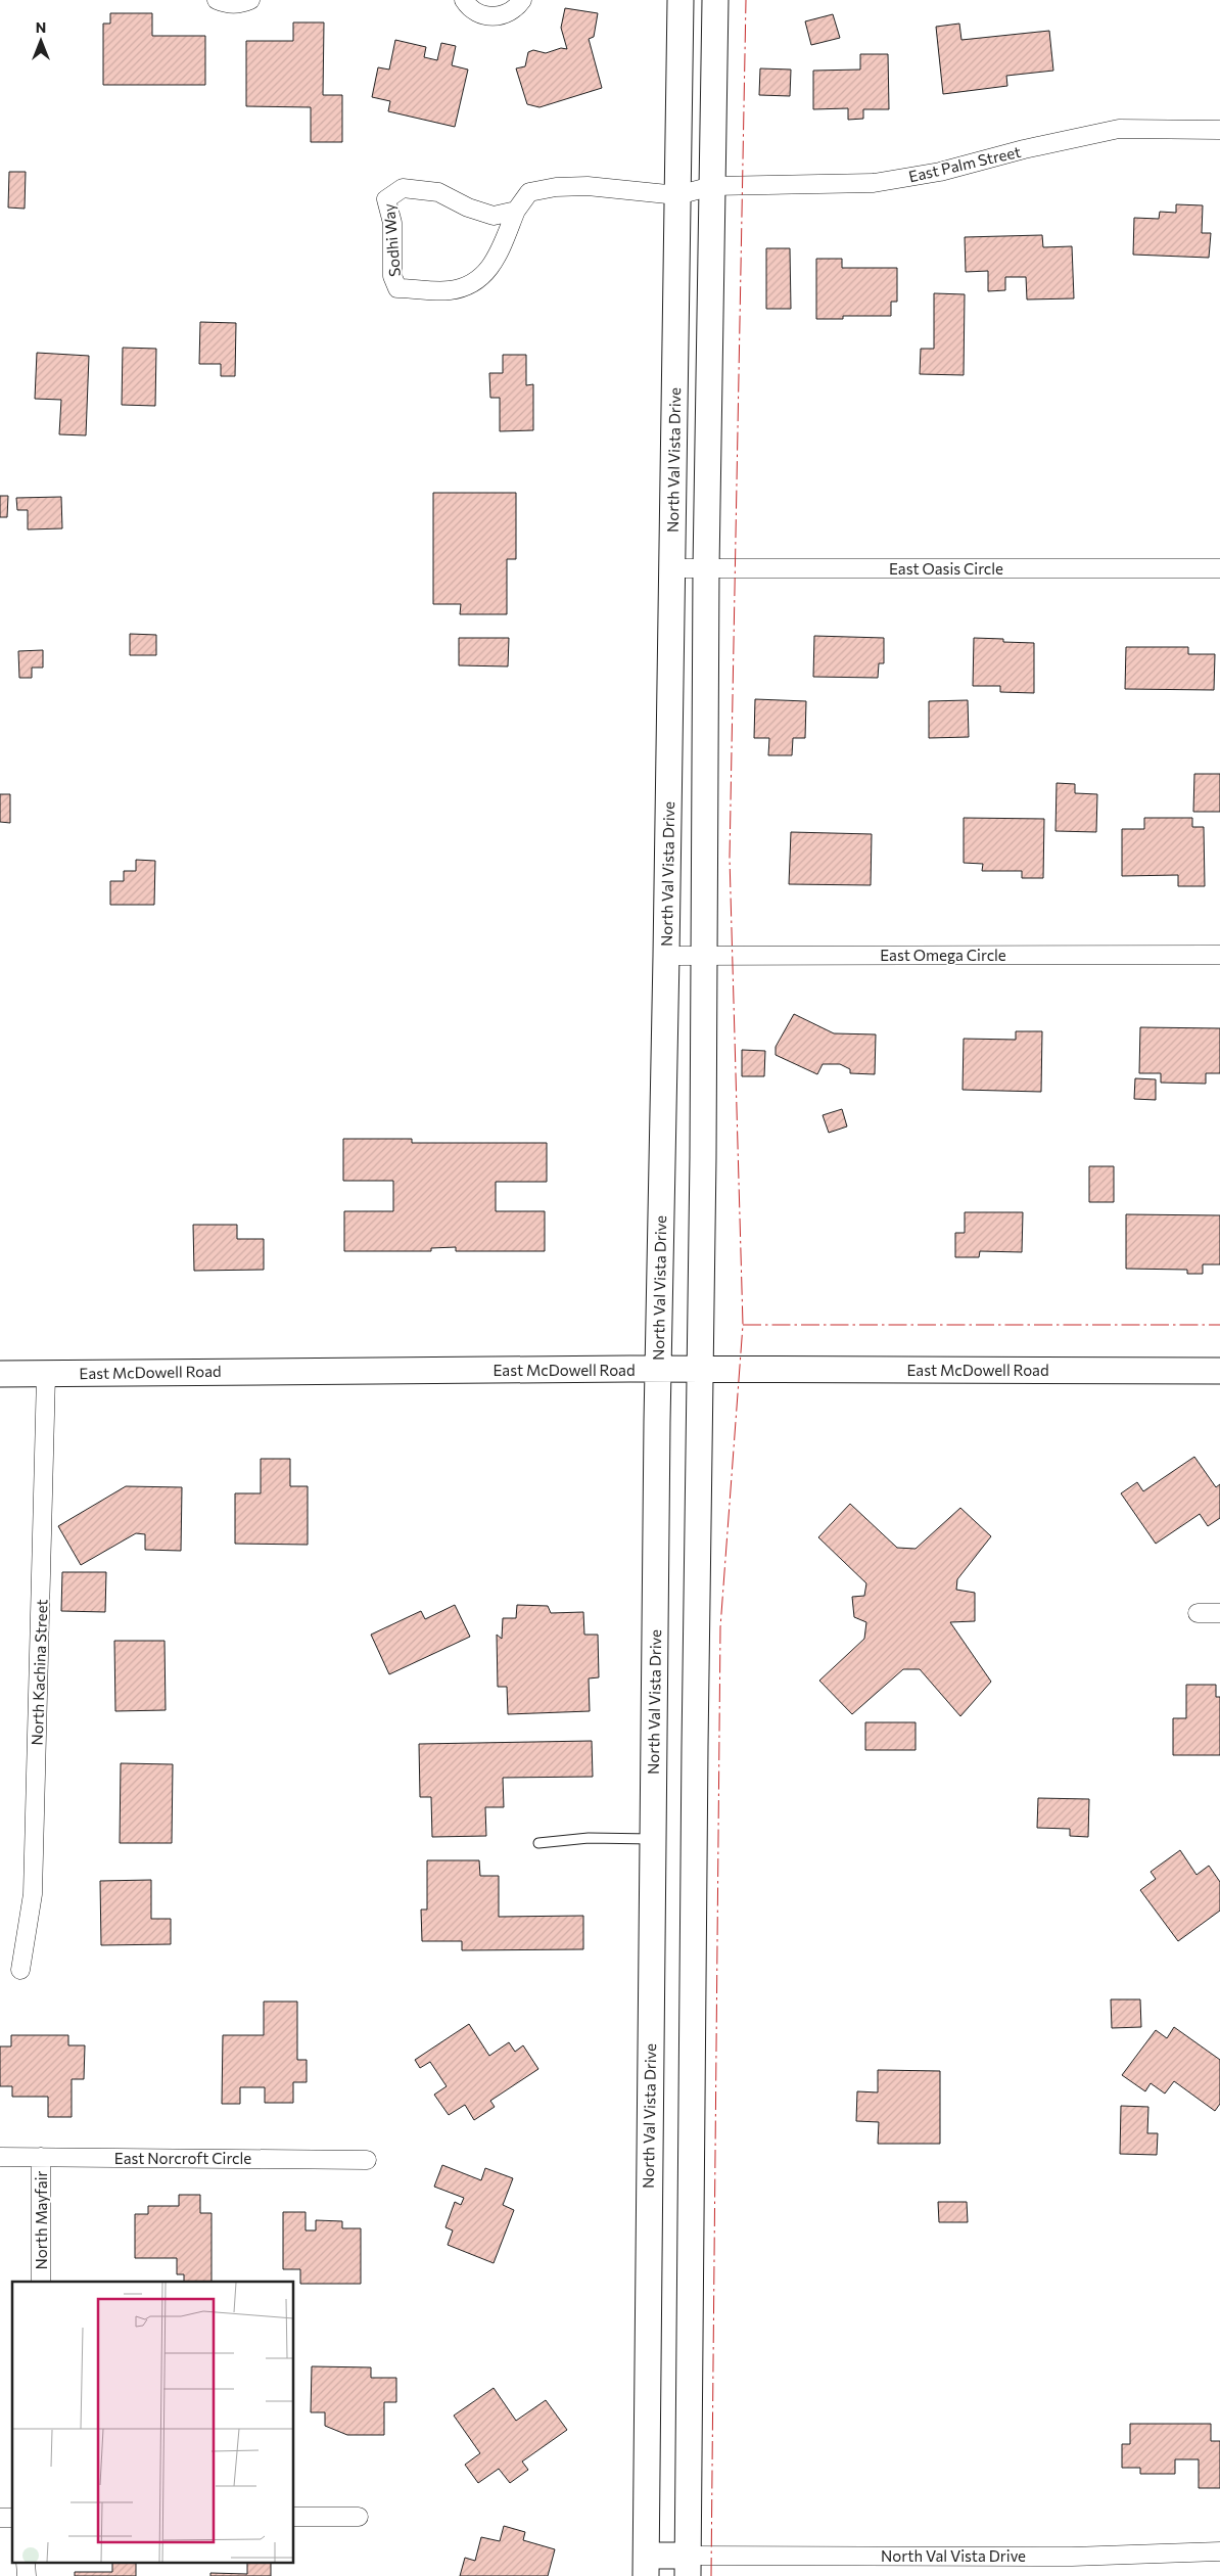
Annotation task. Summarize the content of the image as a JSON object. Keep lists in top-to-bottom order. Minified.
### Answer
{"streets":{"main road":["North Val Vista Drive","East McDowell Road"],"street":["East Palm Street","Sodhi Way","East Oasis Circle","East Omega Circle","North Kachina Street","East Norcroft Circle","North Mayfair"]},"crossings":[["East Palm Street","Sodhi Way"],["East Palm Street","North Val Vista Drive"],["Sodhi Way","North Val Vista Drive"],["North Val Vista Drive","East Oasis Circle"],["North Val Vista Drive","East Omega Circle"],["North Val Vista Drive","East McDowell Road"],["East McDowell Road","North Kachina Street"],["East Norcroft Circle","North Mayfair"]],"north":"top"}
